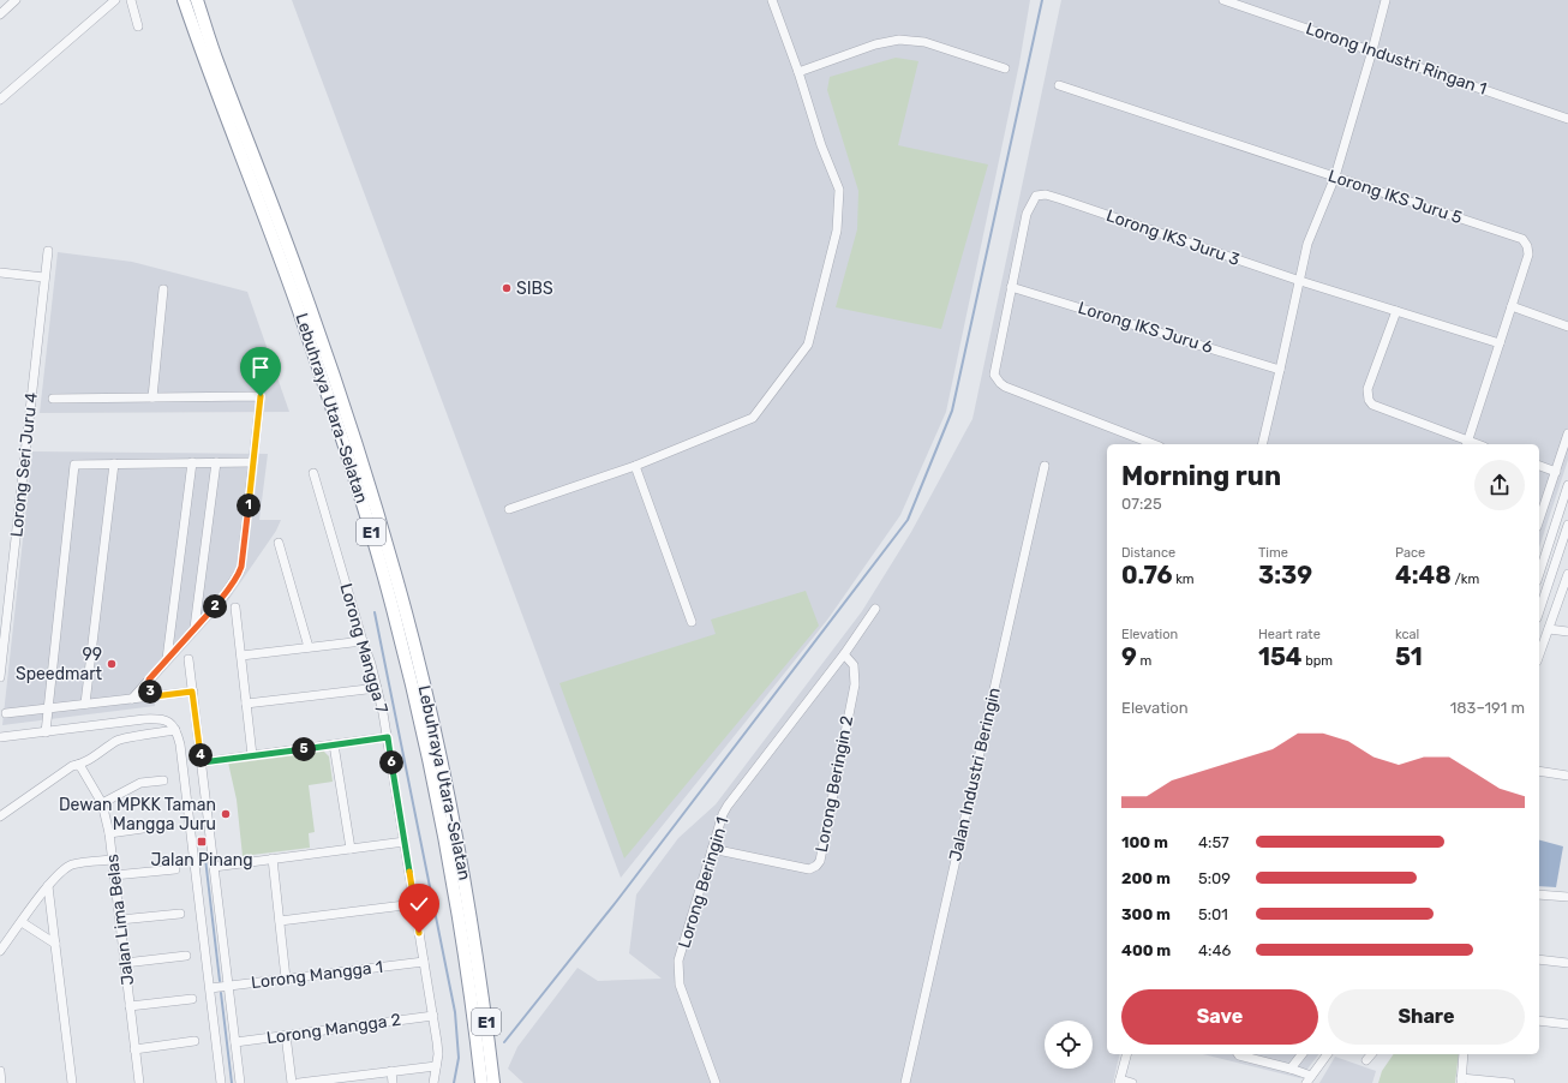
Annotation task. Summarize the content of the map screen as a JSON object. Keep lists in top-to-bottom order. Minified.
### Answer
{"streets":{"highway":["Lebuhraya Utara–Selatan","E1"],"street":["Lorong Industri Ringan 1","Lorong IKS Juru 5","Lorong IKS Juru 3","Lorong IKS Juru 6","Lorong Seri Juru 4","Lorong Mangga 7","Jalan Industri Beringin","Lorong Beringin 2","Lorong Beringin 1","Jalan Lima Belas","Lorong Mangga 1","Lorong Mangga 2"]},"crossings":[["Lorong IKS Juru 5","Lorong IKS Juru 3"],["Lorong IKS Juru 3","Lorong IKS Juru 6"],["Lorong Mangga 7","Lorong Mangga 1"],["Lorong Mangga 7","Lorong Mangga 2"],["Lorong Beringin 2","Lorong Beringin 1"]],"places":{"other":["SIBS","99 Speedmart","Dewan MPKK Taman Mangga Juru"],"transit":["Jalan Pinang"]},"page":{"heading":["Morning run","07:25"],"pins":["1","2","3","5","4","6"],"stats":[["Distance","0.76 km"],["Time","3:39"],["Pace","4:48 /km"],["Elevation","9 m"],["Heart rate","154 bpm"],["kcal","51"]],"chart":["Elevation","183–191 m"],"list":[{"name":"100 m","note":"4:57"},{"name":"200 m","note":"5:09"},{"name":"300 m","note":"5:01"},{"name":"400 m","note":"4:46"}],"buttons":["Save","Share"]}}
